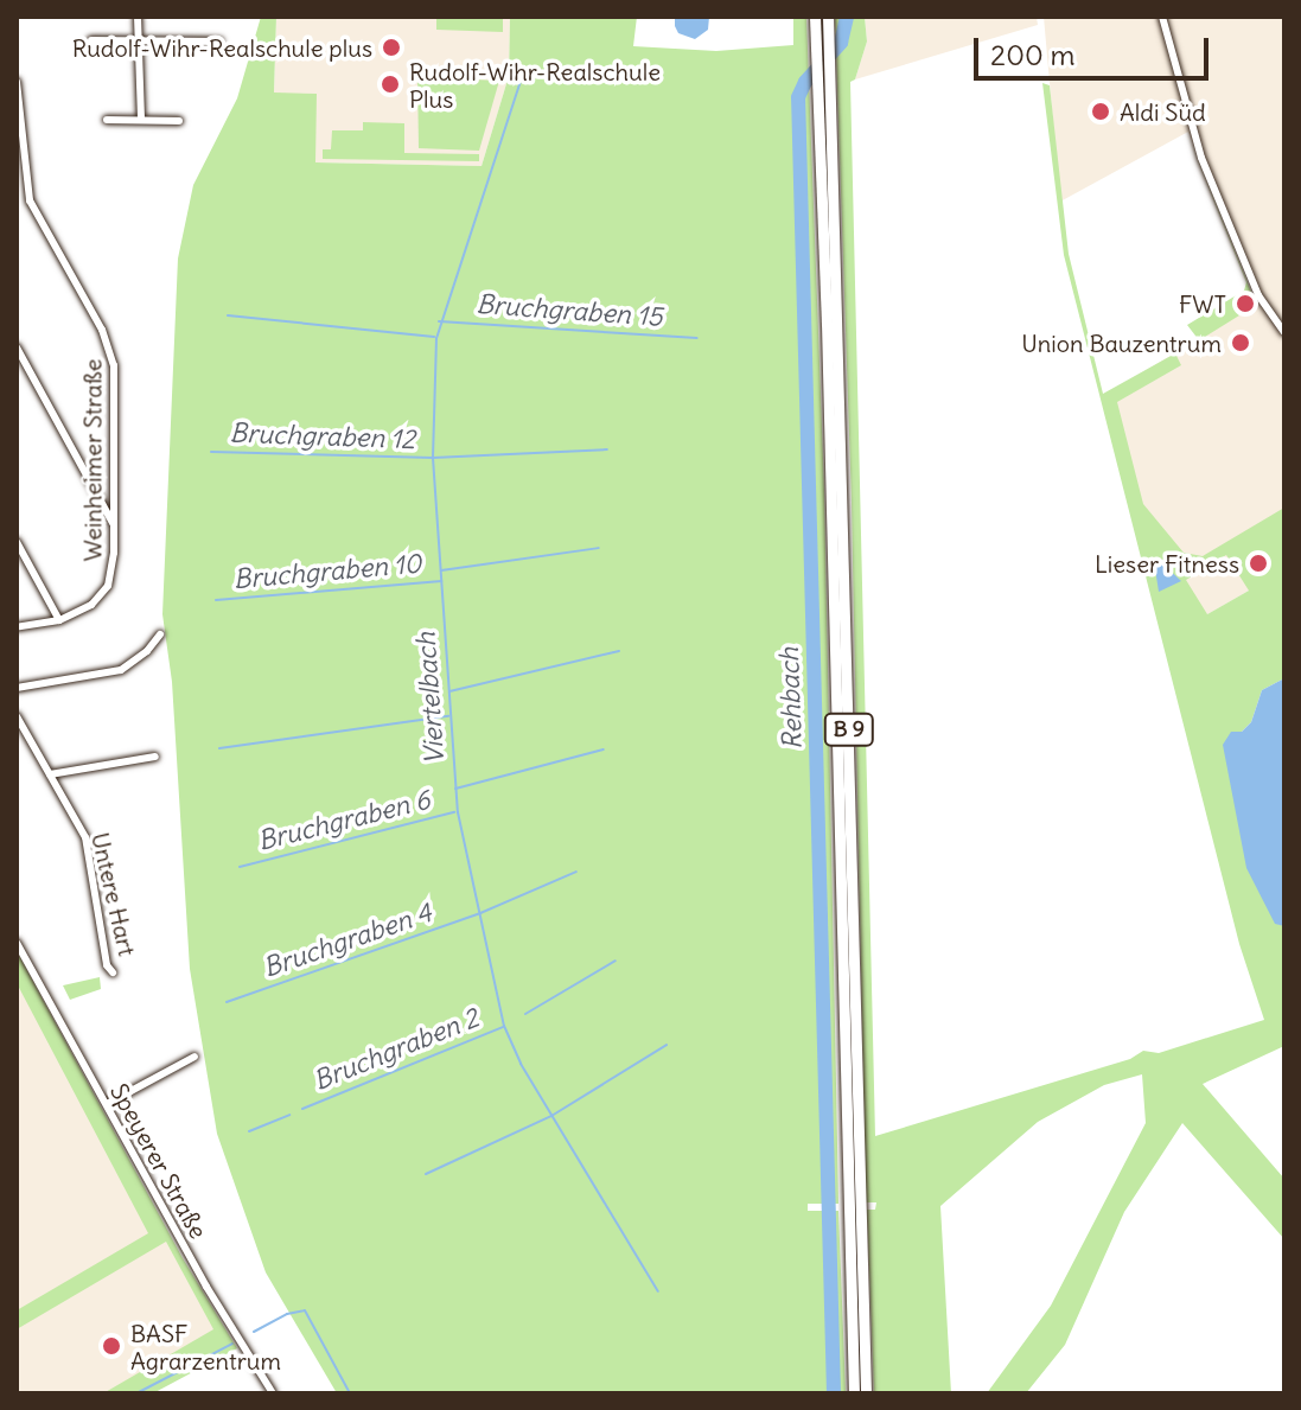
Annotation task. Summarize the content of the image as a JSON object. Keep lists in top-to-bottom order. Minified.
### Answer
{"streets":{"highway":["B 9"],"street":["Weinheimer Straße","Untere Hart","Speyerer Straße"]},"water":["Bruchgraben 15","Bruchgraben 12","Bruchgraben 10","Viertelbach","Rehbach","Bruchgraben 6","Bruchgraben 4","Bruchgraben 2"],"places":["Rudolf-Wihr-Realschule plus","Rudolf-Wihr-Realschule Plus","Aldi Süd","FWT","Union Bauzentrum","Lieser Fitness","BASF Agrarzentrum"],"scale_bar":"200 m"}
